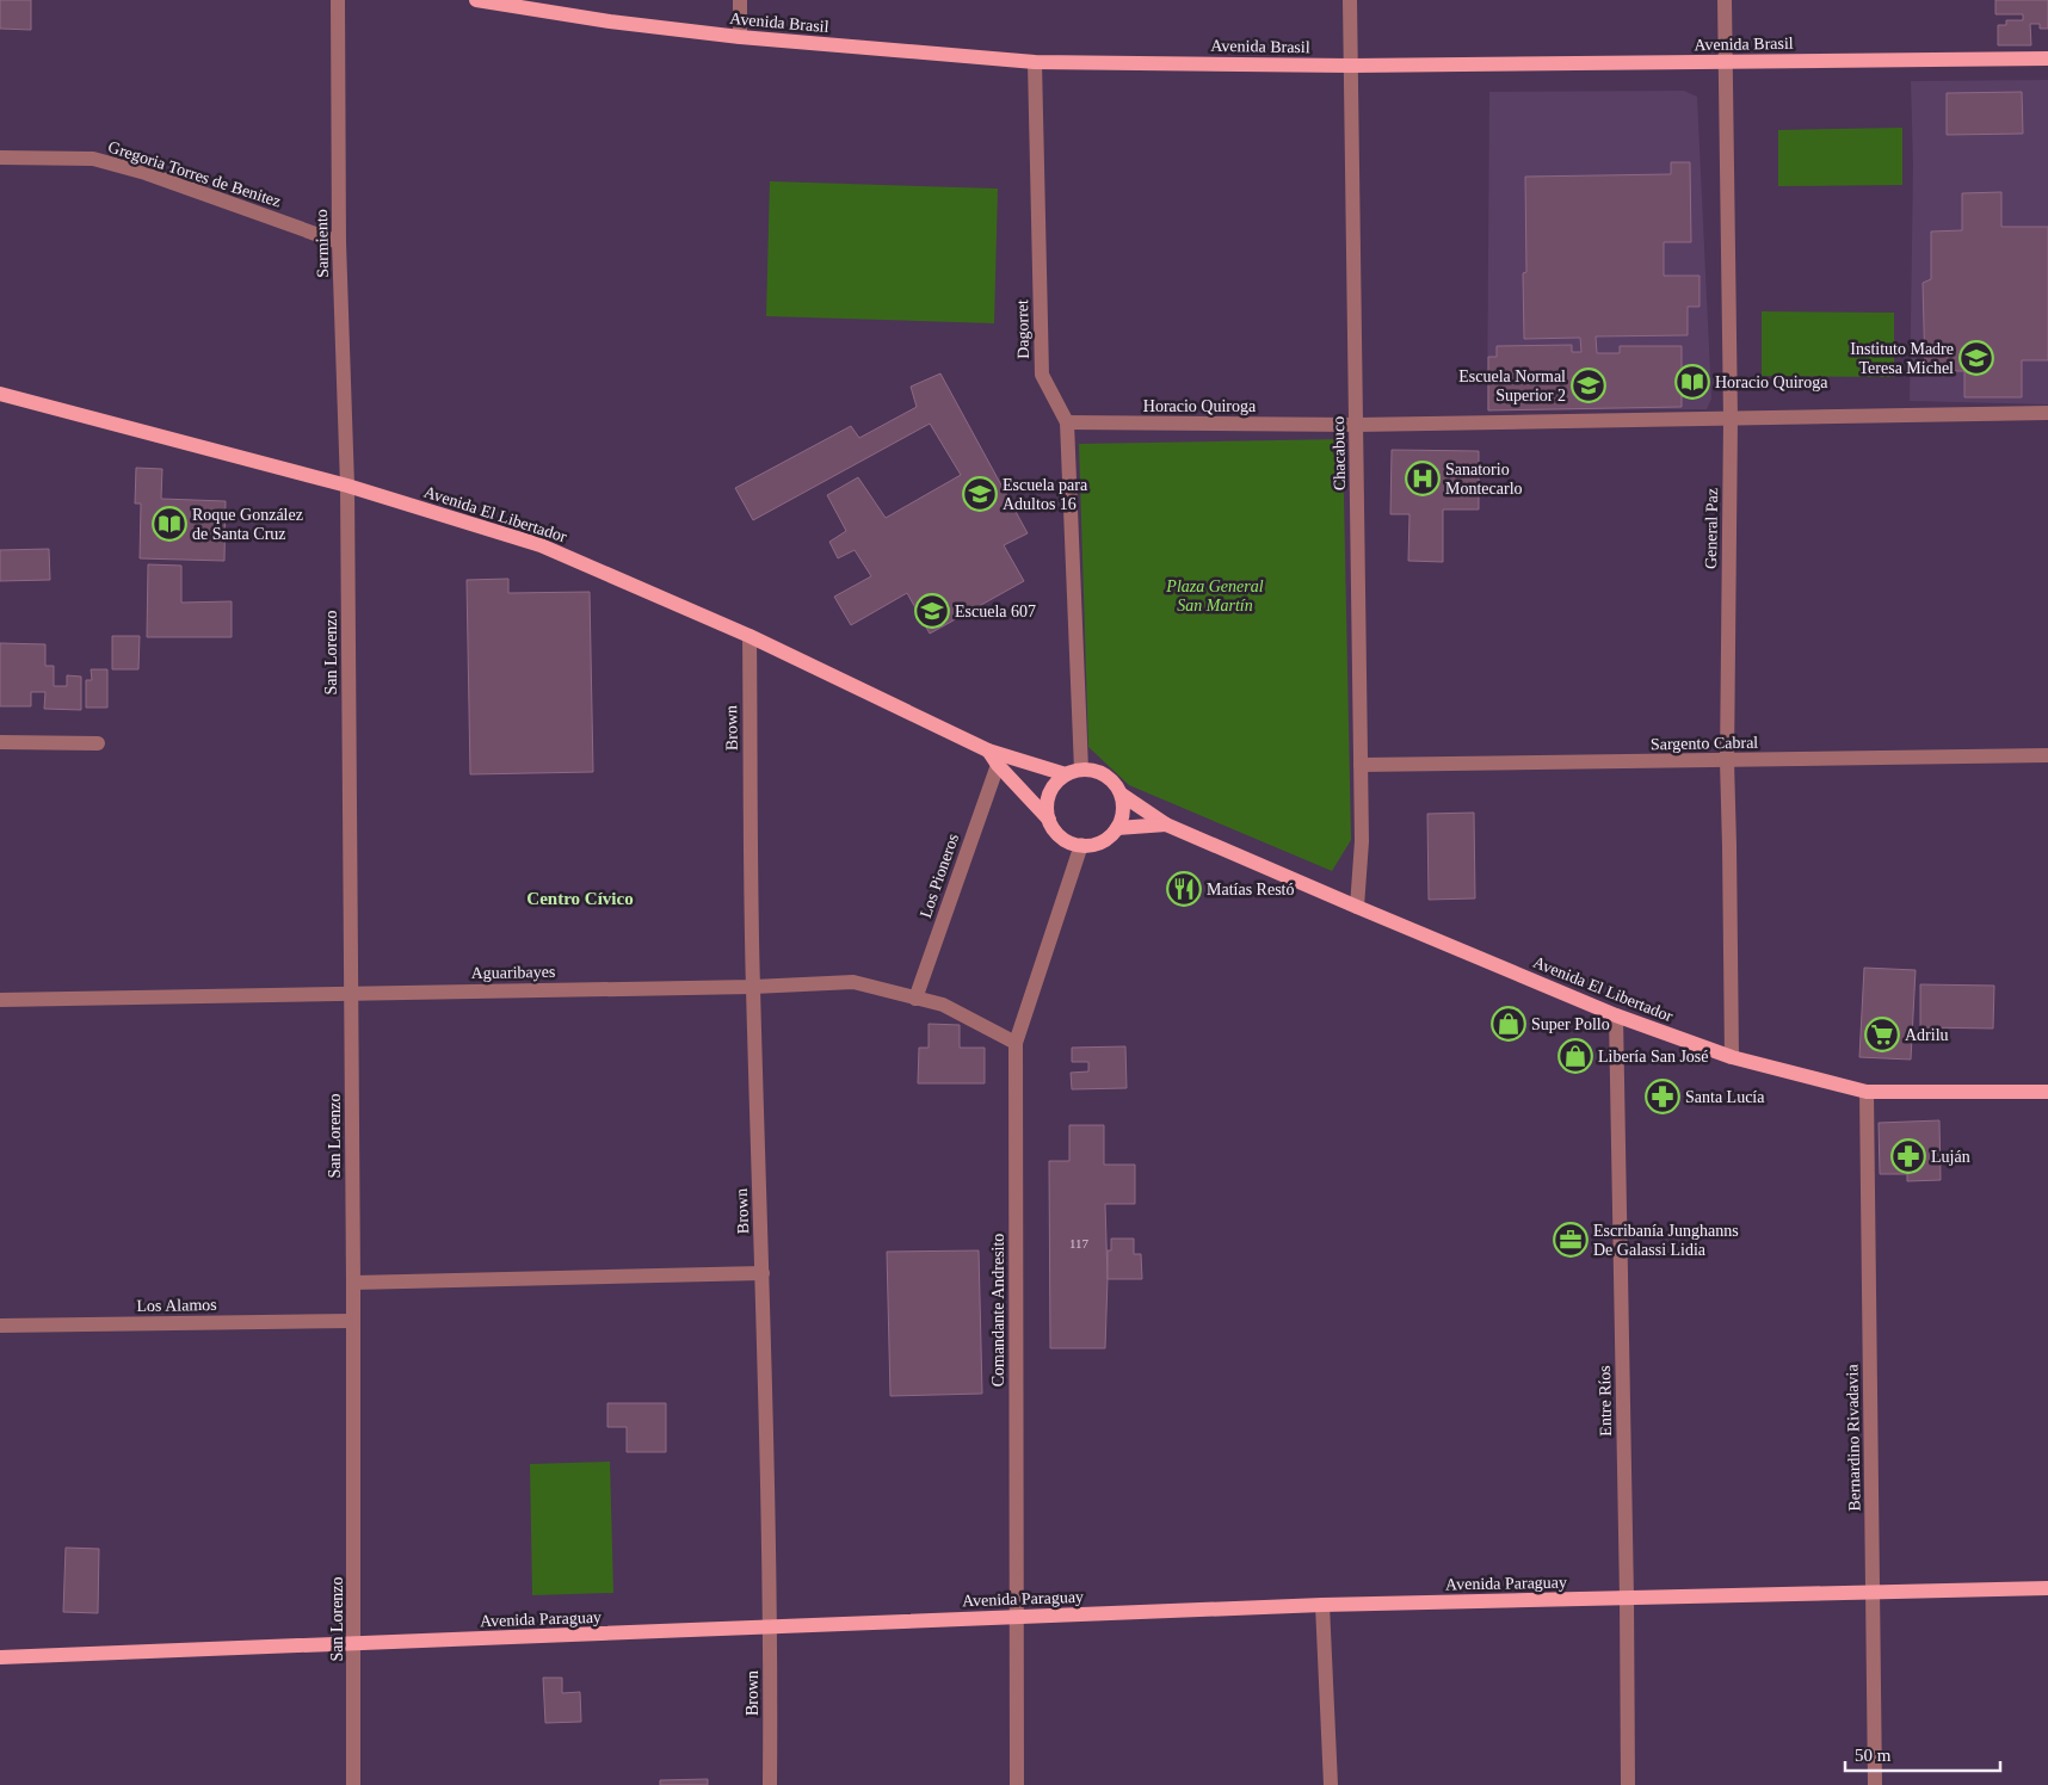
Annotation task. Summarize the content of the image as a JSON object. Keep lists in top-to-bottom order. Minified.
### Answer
{"streets":{"main road":["Avenida Brasil","Avenida El Libertador","Avenida Paraguay"],"street":["Gregoria Torres de Benitez","Sarmiento","Dagorret","Horacio Quiroga","Chacabuco","General Paz","San Lorenzo","Brown","Sargento Cabral","Los Pioneros","Aguaribayes","Los Alamos","Comandante Andresito","Entre Ríos","Bernardino Rivadavia"]},"crossings":[["Avenida Brasil","Dagorret"],["Avenida Brasil","Chacabuco"],["Avenida Brasil","General Paz"],["Gregoria Torres de Benitez","Sarmiento"],["Sarmiento","Avenida El Libertador"],["Sarmiento","San Lorenzo"],["Dagorret","Horacio Quiroga"],["Dagorret","Avenida El Libertador"],["Dagorret","Comandante Andresito"],["Horacio Quiroga","Chacabuco"],["Horacio Quiroga","General Paz"],["Chacabuco","Avenida El Libertador"],["Chacabuco","Sargento Cabral"],["Avenida El Libertador","General Paz"],["Avenida El Libertador","San Lorenzo"],["Avenida El Libertador","Brown"],["Avenida El Libertador","Comandante Andresito"],["Avenida El Libertador","Entre Ríos"],["Avenida El Libertador","Bernardino Rivadavia"],["General Paz","Sargento Cabral"],["San Lorenzo","Aguaribayes"],["San Lorenzo","Los Alamos"],["San Lorenzo","Avenida Paraguay"],["Brown","Aguaribayes"],["Brown","Avenida Paraguay"],["Los Pioneros","Aguaribayes"],["Aguaribayes","Comandante Andresito"],["Comandante Andresito","Avenida Paraguay"],["Entre Ríos","Avenida Paraguay"],["Bernardino Rivadavia","Avenida Paraguay"]],"districts":["Centro Cívico"],"parks":["Plaza General San Martín"],"places":{"school or university":["Instituto Madre Teresa Michel","Escuela Normal Superior 2","Escuela para Adultos 16","Escuela 607"],"library":["Horacio Quiroga","Roque González de Santa Cruz"],"hospital":["Sanatorio Montecarlo"],"restaurant":["Matías Restó"],"shop":["Super Pollo","Libería San José"],"supermarket":["Adrilu"],"pharmacy":["Santa Lucía","Luján"],"office":["Escribanía Junghanns De Galassi Lidia"]},"house_numbers":["117"],"scale_bar":"50 m"}
